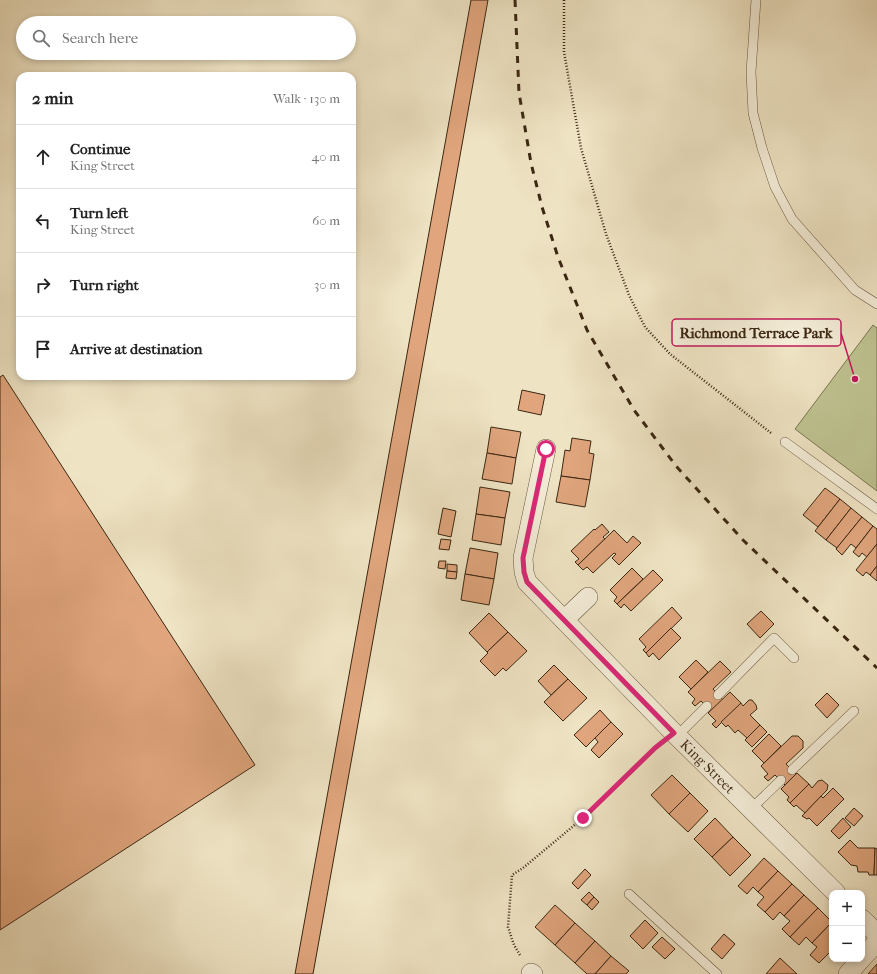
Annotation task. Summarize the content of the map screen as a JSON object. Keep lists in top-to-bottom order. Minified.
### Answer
{"streets":{"street":["King Street"]},"places":["Richmond Terrace Park"],"page":{"search":"Search here","heading":["2 min","Walk · 130 m"],"list":[["Continue","King Street","40 m"],["Turn left","King Street","60 m"],["Turn right","30 m"],"Arrive at destination"],"map_buttons":["+","−"]}}
